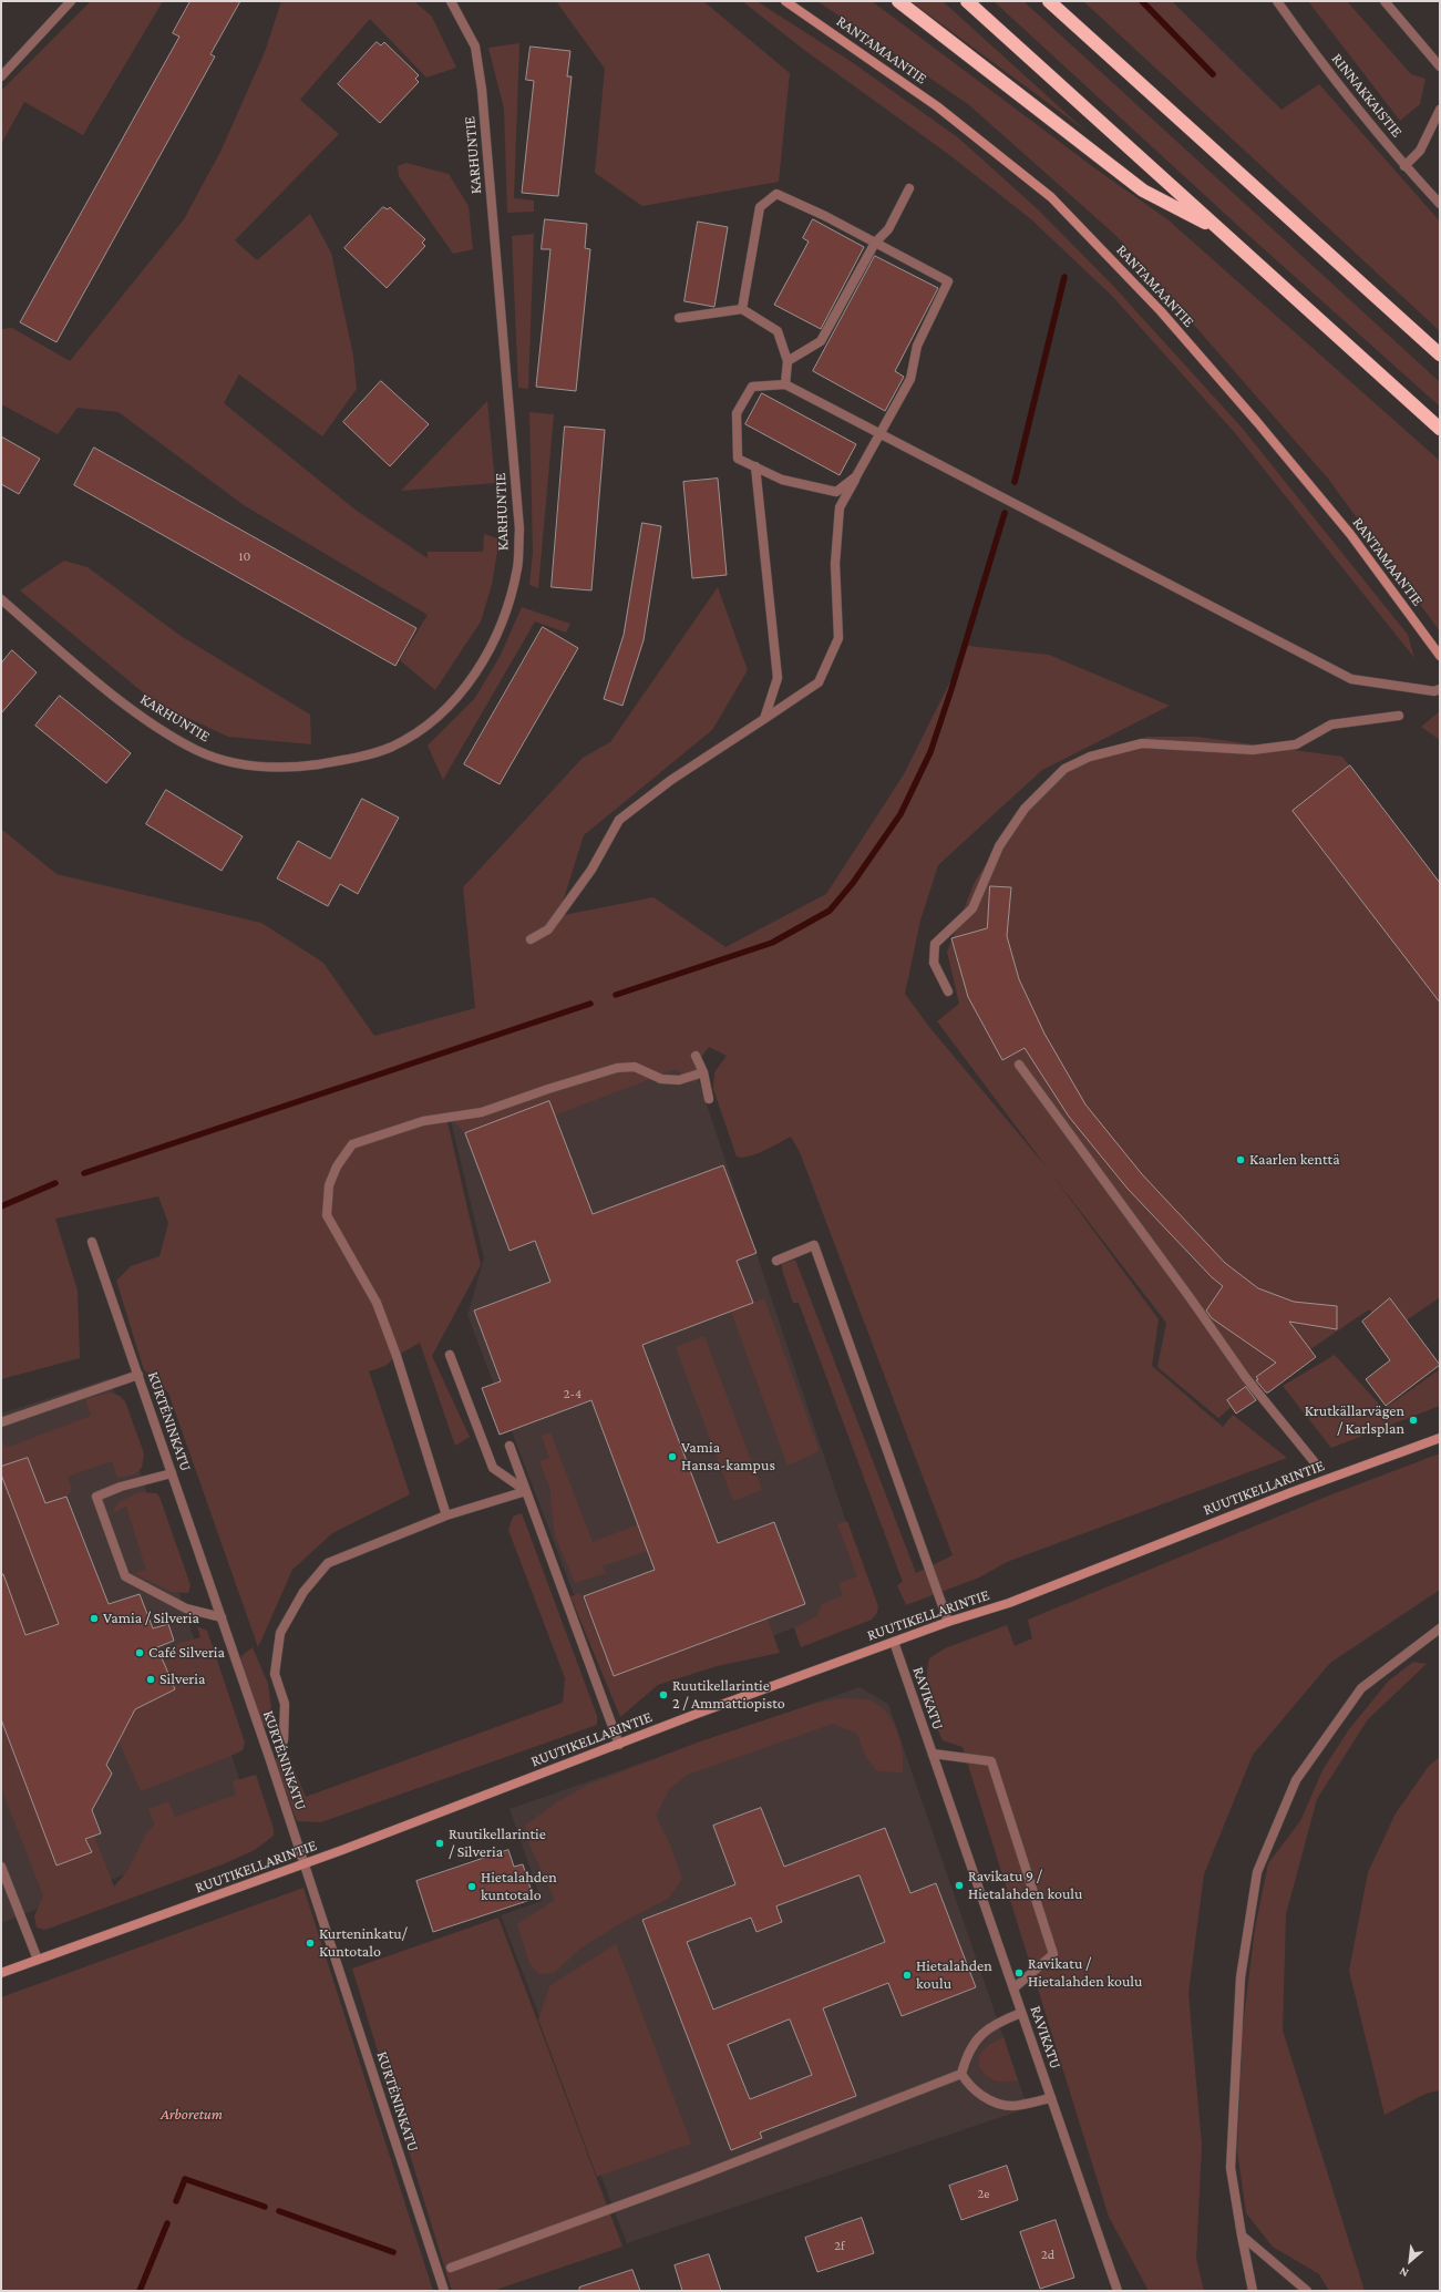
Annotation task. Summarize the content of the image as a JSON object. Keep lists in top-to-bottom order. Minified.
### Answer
{"streets":{"main road":["RANTAMAANTIE","RUUTIKELLARINTIE"],"street":["RINNAKKAISTIE","KARHUNTIE","KURTÉNINKATU","RAVIKATU"]},"crossings":[["KURTÉNINKATU","RUUTIKELLARINTIE"],["RUUTIKELLARINTIE","RAVIKATU"]],"parks":["Arboretum"],"places":["Kaarlen kenttä","Krutkällarvägen / Karlsplan","Vamia Hansa-kampus","Vamia / Silveria","Café Silveria","Silveria","Ruutikellarintie 2 / Ammattiopisto","Ruutikellarintie / Silveria","Ravikatu 9 / Hietalahden koulu","Hietalahden kuntotalo","Kurteninkatu/ Kuntotalo","Ravikatu / Hietalahden koulu","Hietalahden koulu"],"house_numbers":["10","2-4","2e","2f","2d"],"north":"bottom left"}
